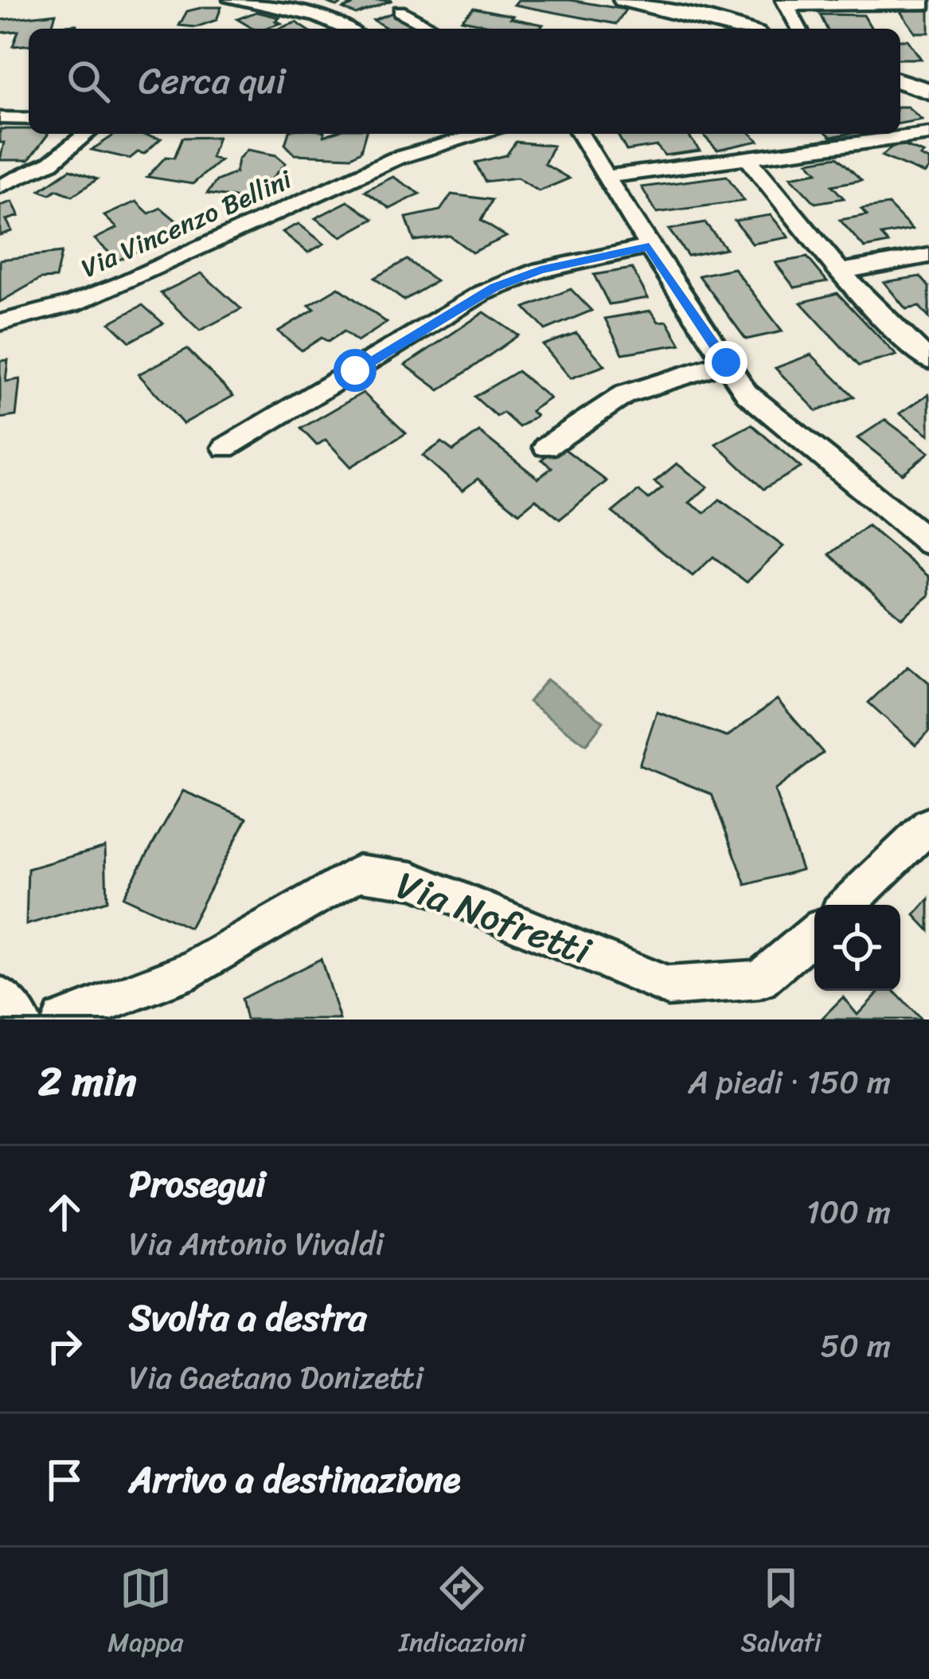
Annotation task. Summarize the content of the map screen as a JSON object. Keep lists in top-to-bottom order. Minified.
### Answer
{"streets":{"street":["Via Vincenzo Bellini","Via Nofretti"]},"page":{"search":"Cerca qui","heading":["2 min","A piedi · 150 m"],"list":[["Prosegui","Via Antonio Vivaldi","100 m"],["Svolta a destra","Via Gaetano Donizetti","50 m"],"Arrivo a destinazione"],"nav":["Mappa","Indicazioni","Salvati"]}}
